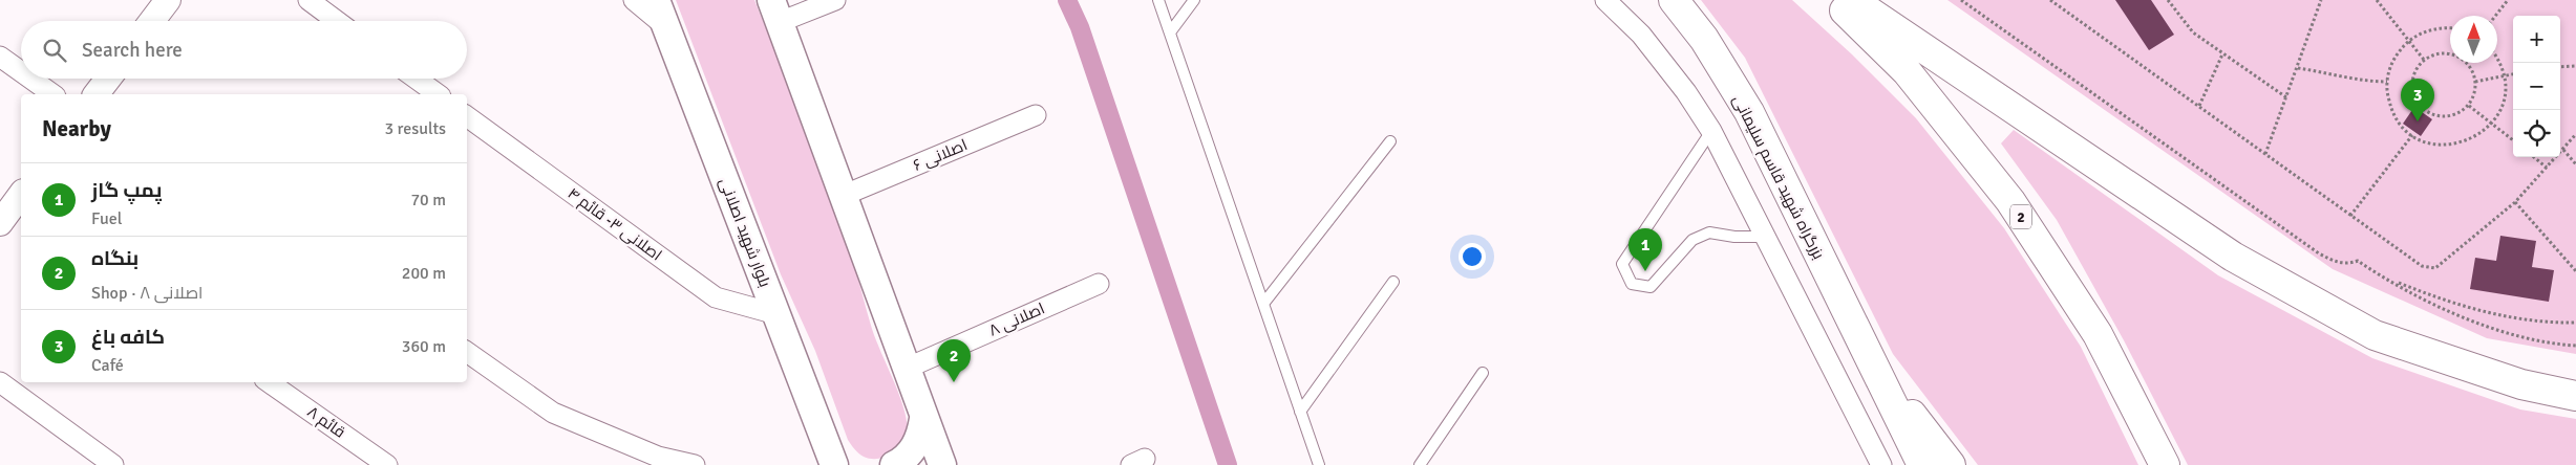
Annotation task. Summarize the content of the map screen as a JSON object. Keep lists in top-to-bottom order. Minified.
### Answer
{"streets":{"highway":["بزرگراه شهید قاسم سلیمانی","2"],"main road":["بلوار شهید اصلانی"],"street":["اصلانی ۶","اصلانی ۳- قائم ۴","اصلانی ۸","قائم ۸"]},"crossings":[["اصلانی ۳- قائم ۴","بلوار شهید اصلانی"]],"north":"top","page":{"map_buttons":["+","−"],"search":"Search here","pins":["3","1","2"],"heading":["Nearby","3 results"],"list":[{"mark":"1","name":"پمپ گاز","note":"Fuel","value":"70 m"},{"mark":"2","name":"بنگاه","note":"Shop · اصلانی ۸","value":"200 m"},{"mark":"3","name":"کافه باغ","note":"Café","value":"360 m"}]}}
